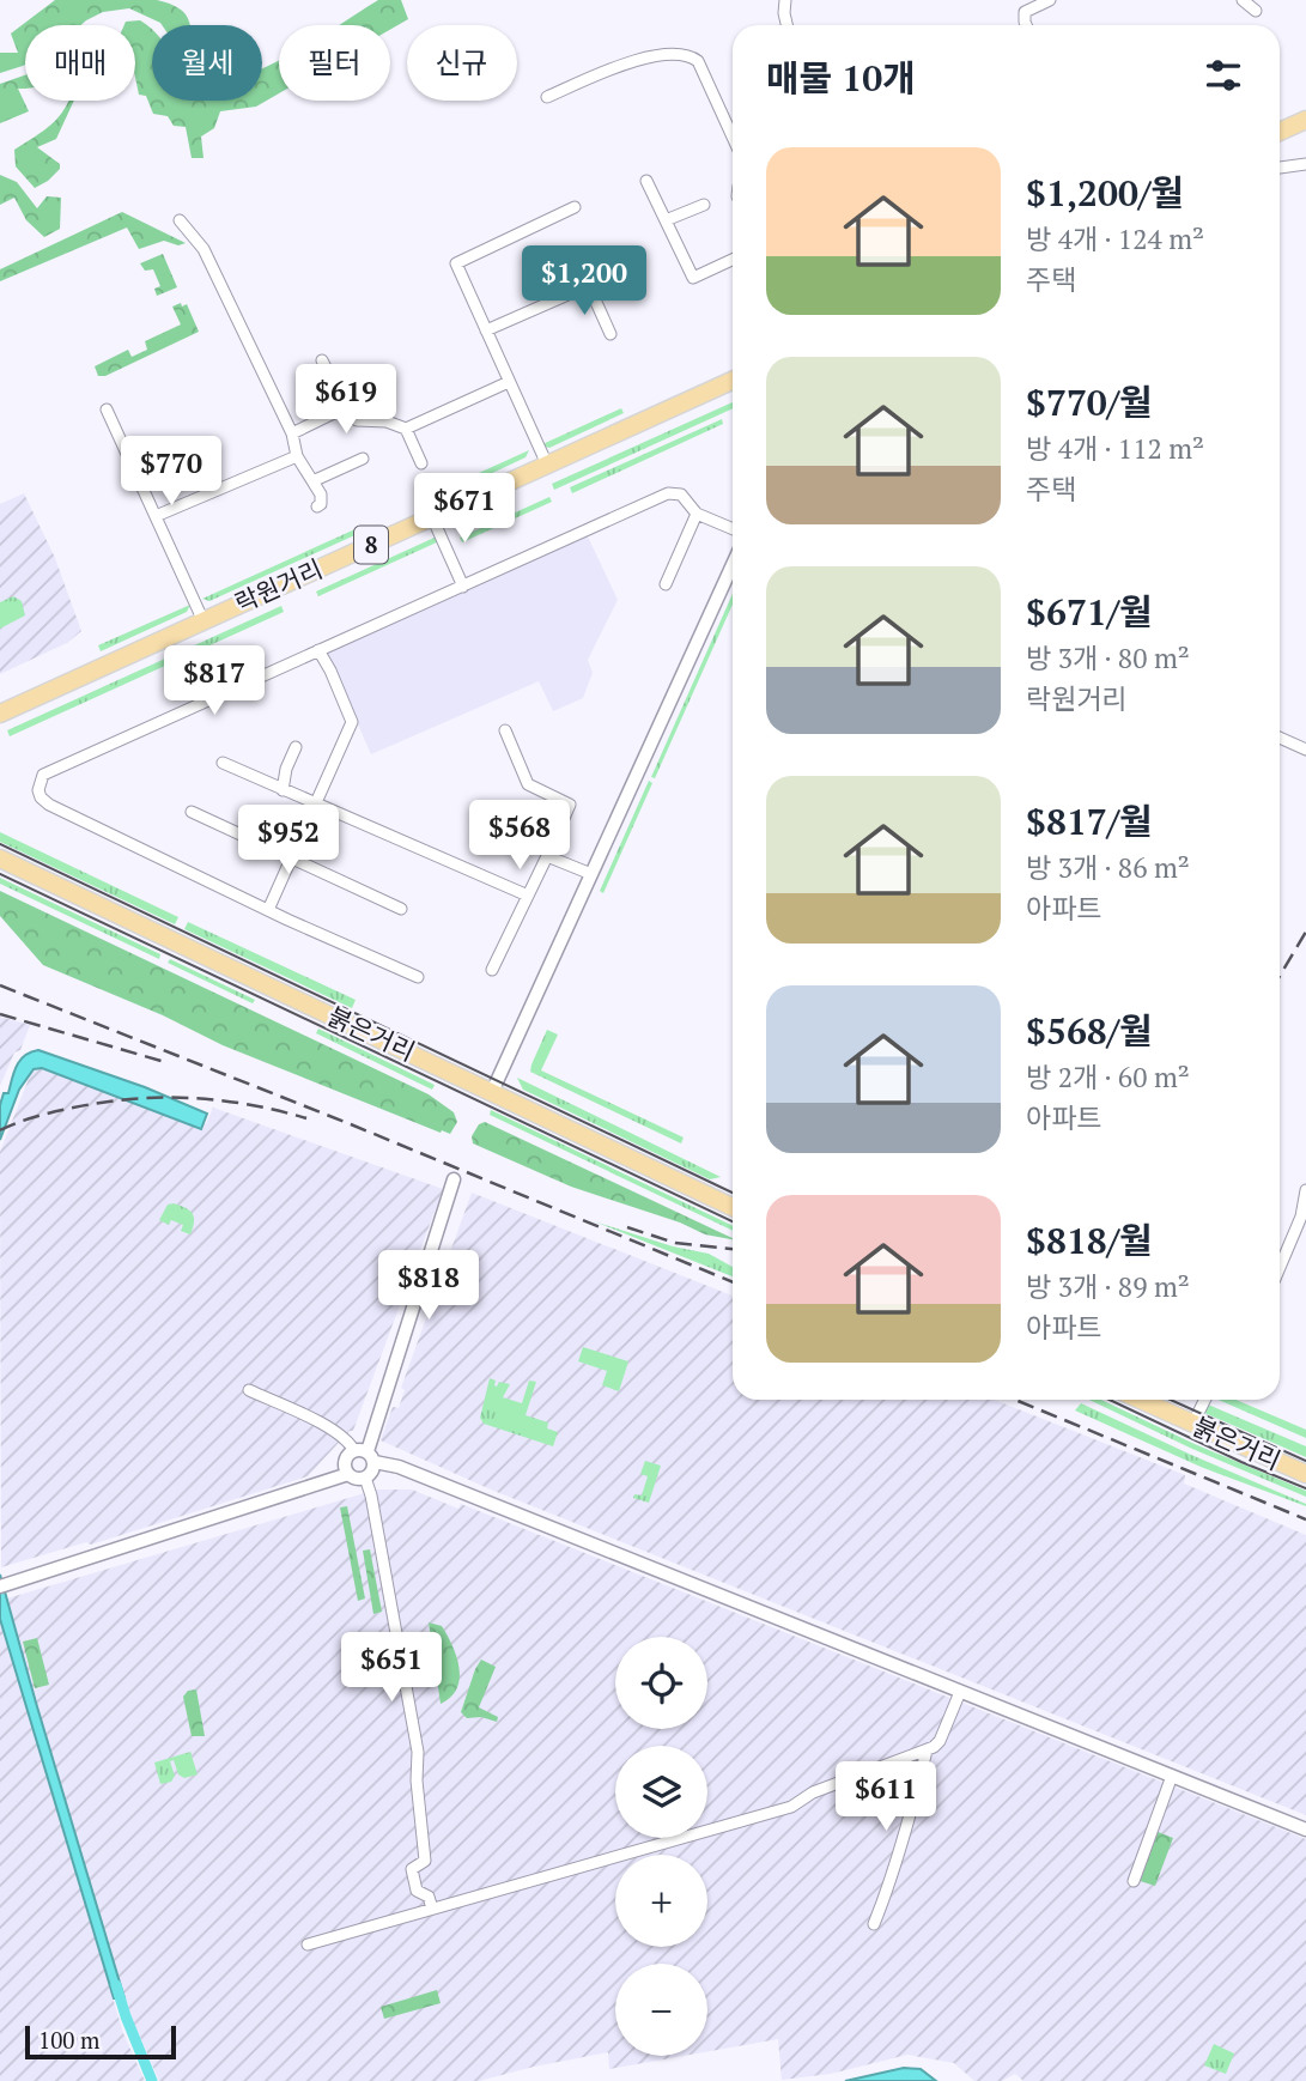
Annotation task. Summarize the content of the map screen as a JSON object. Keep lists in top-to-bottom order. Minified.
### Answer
{"streets":{"main road":["8","락원거리","붉은거리"]},"scale_bar":"100 m","page":{"chip":["매매","월세","필터","신규"],"heading":"매물 10개","list":[{"name":"$1,200/월","note":"방 4개 · 124 m² · 주택"},{"name":"$770/월","note":"방 4개 · 112 m² · 주택"},{"name":"$671/월","note":"방 3개 · 80 m² · 락원거리"},{"name":"$817/월","note":"방 3개 · 86 m² · 아파트"},{"name":"$568/월","note":"방 2개 · 60 m² · 아파트"},{"name":"$818/월","note":"방 3개 · 89 m² · 아파트"}],"price":["$1,200","$619","$770","$671","$817","$568","$952","$818","$651","$611"],"map_buttons":["+","−"],"scale":"100 m"}}
